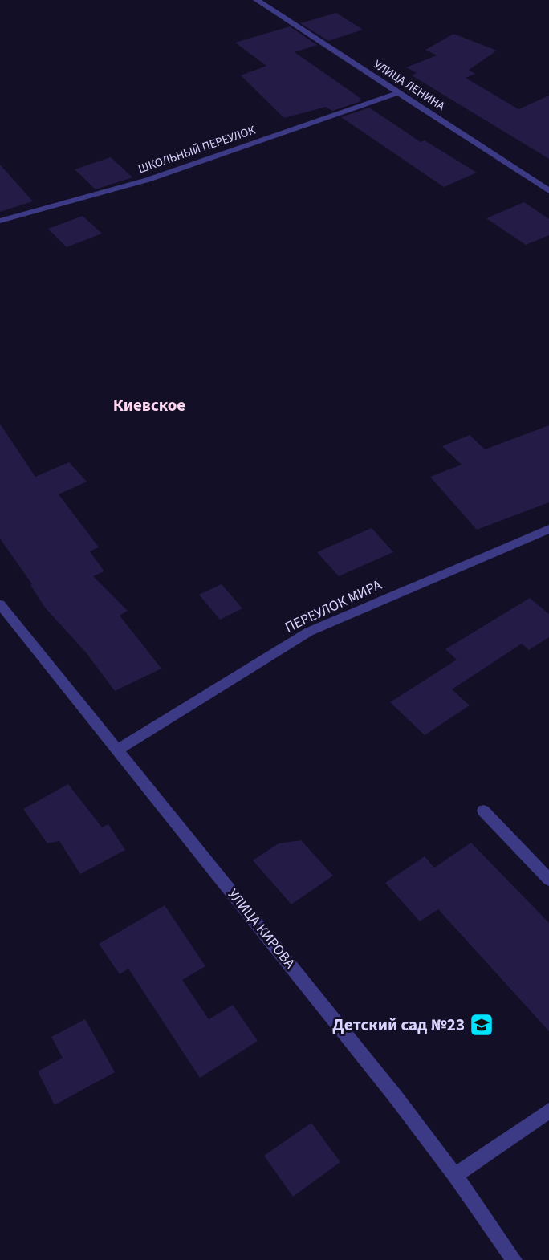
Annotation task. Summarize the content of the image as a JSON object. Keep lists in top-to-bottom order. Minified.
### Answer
{"streets":{"street":["УЛИЦА ЛЕНИНА","ШКОЛЬНЫЙ ПЕРЕУЛОК","ПЕРЕУЛОК МИРА","УЛИЦА КИРОВА"]},"crossings":[["УЛИЦА ЛЕНИНА","ШКОЛЬНЫЙ ПЕРЕУЛОК"],["ПЕРЕУЛОК МИРА","УЛИЦА КИРОВА"]],"districts":["Киевское"],"places":{"school or university":["Детский сад №23"]}}
